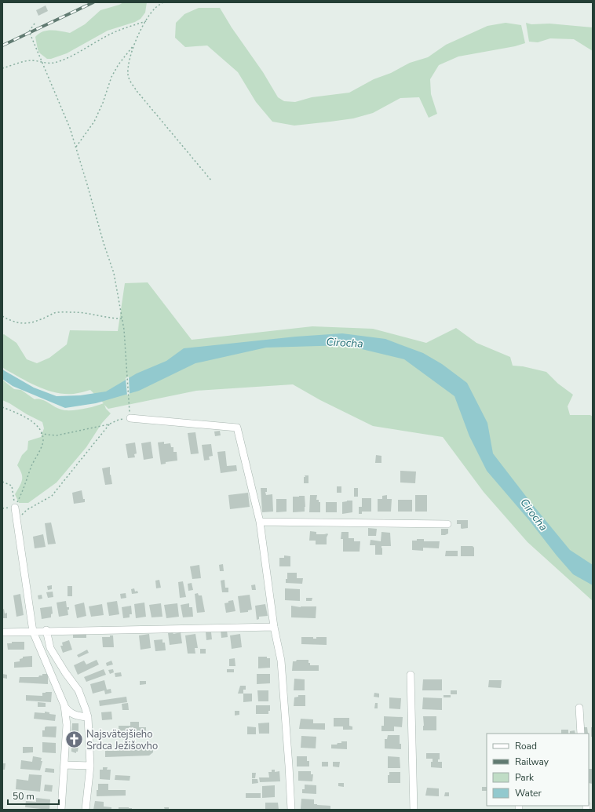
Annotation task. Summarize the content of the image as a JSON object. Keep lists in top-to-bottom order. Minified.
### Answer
{"water":["Cirocha"],"places":{"church":["Najsvätejšieho Srdca Ježišovho"]},"legend":["Road","Railway","Park","Water"],"scale_bar":"50 m"}
